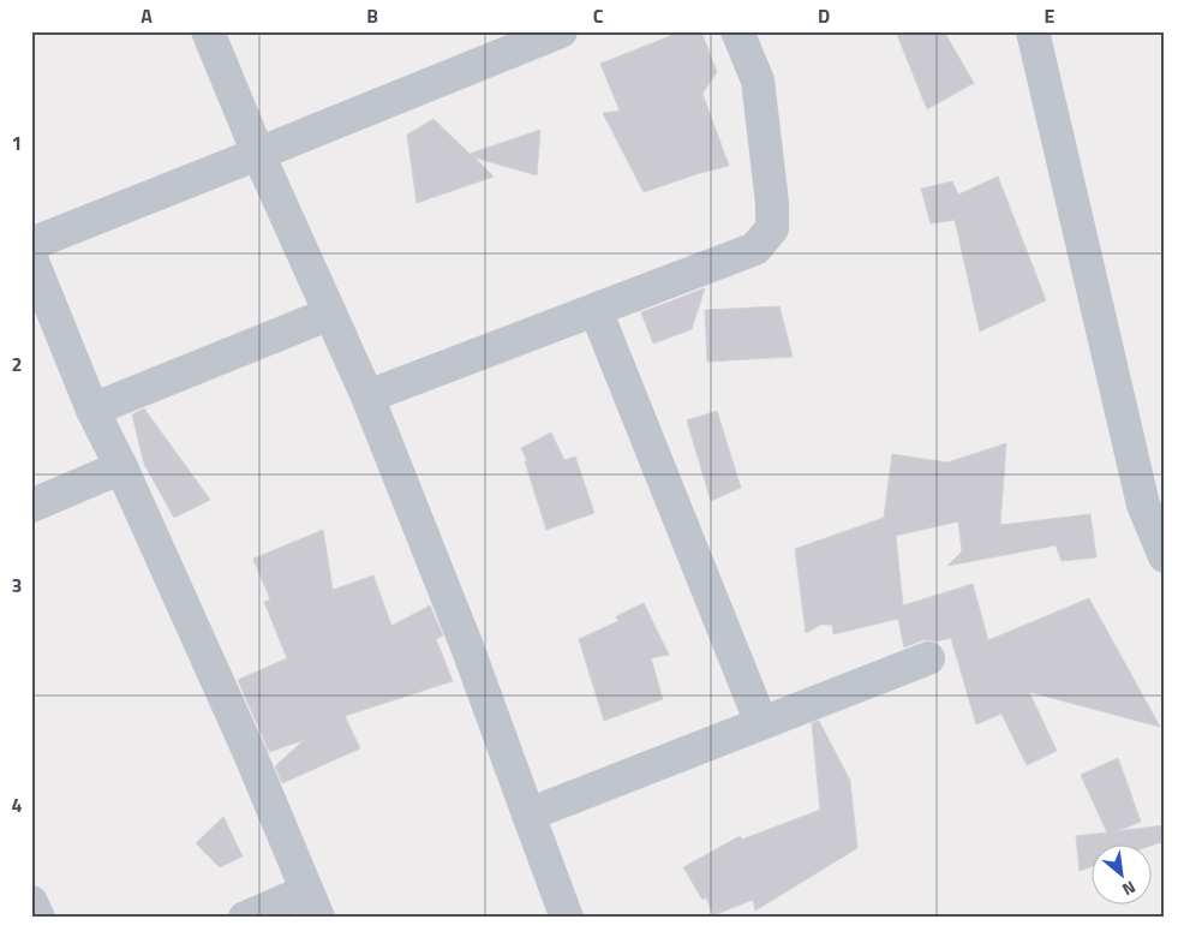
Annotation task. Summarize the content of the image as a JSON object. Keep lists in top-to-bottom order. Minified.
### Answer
{"north":"bottom right","grid":{"columns":["A","B","C","D","E"],"rows":["1","2","3","4"]}}
